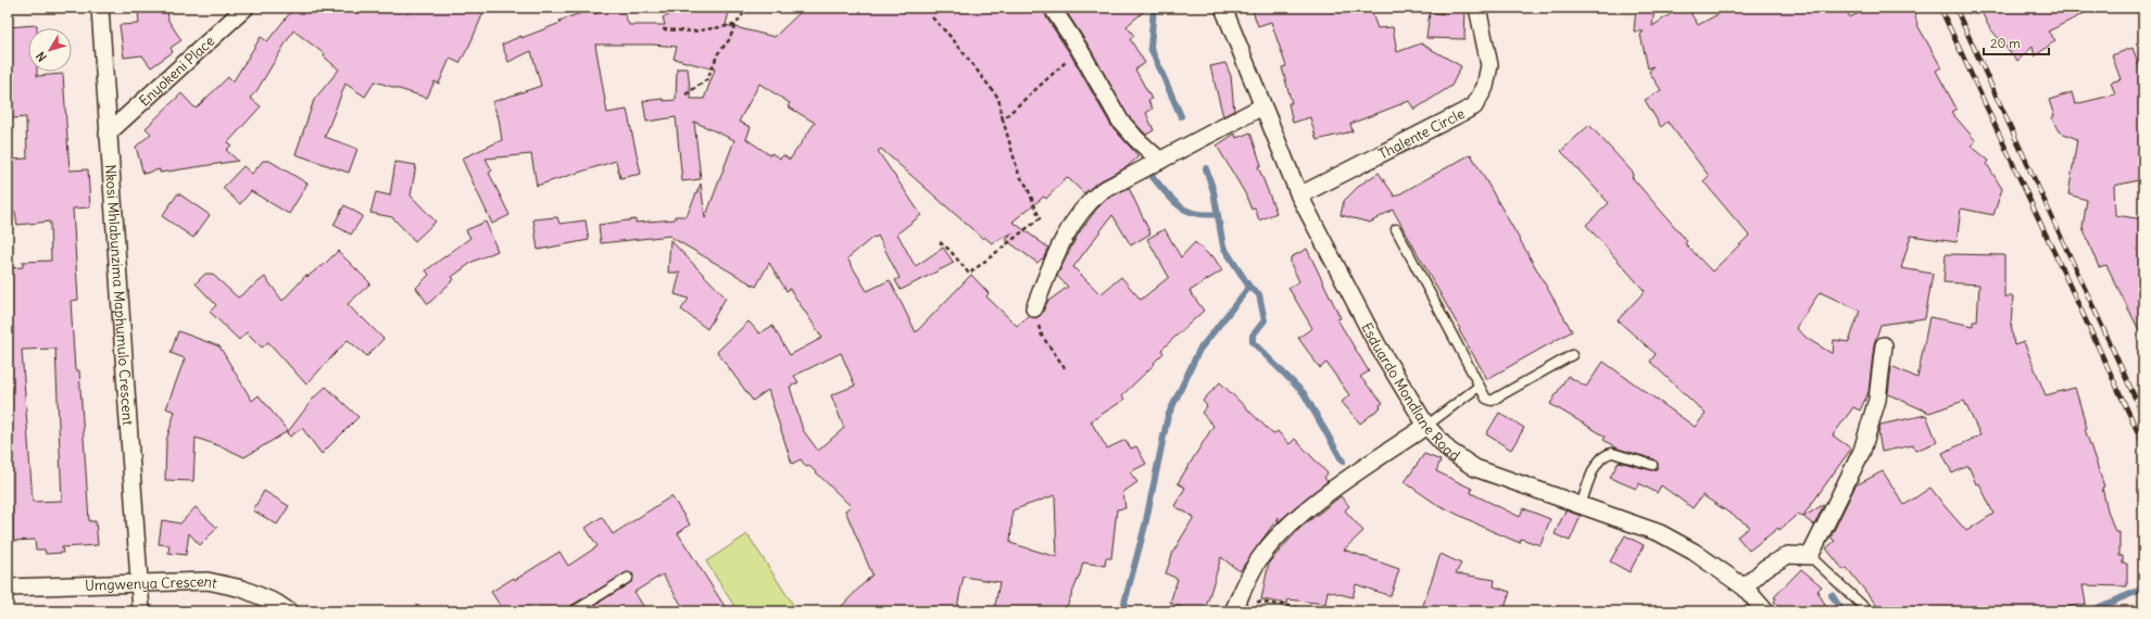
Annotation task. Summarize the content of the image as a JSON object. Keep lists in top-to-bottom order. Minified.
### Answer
{"streets":{"street":["Enyokeni Place","Thalente Circle","Nkosi Mhlabunzima Maphumulo Crescent","Esduardo Mondlane Road","Umgwenya Crescent"]},"crossings":[["Enyokeni Place","Nkosi Mhlabunzima Maphumulo Crescent"],["Thalente Circle","Esduardo Mondlane Road"],["Nkosi Mhlabunzima Maphumulo Crescent","Umgwenya Crescent"]],"scale_bar":"20 m","north":"bottom left"}
